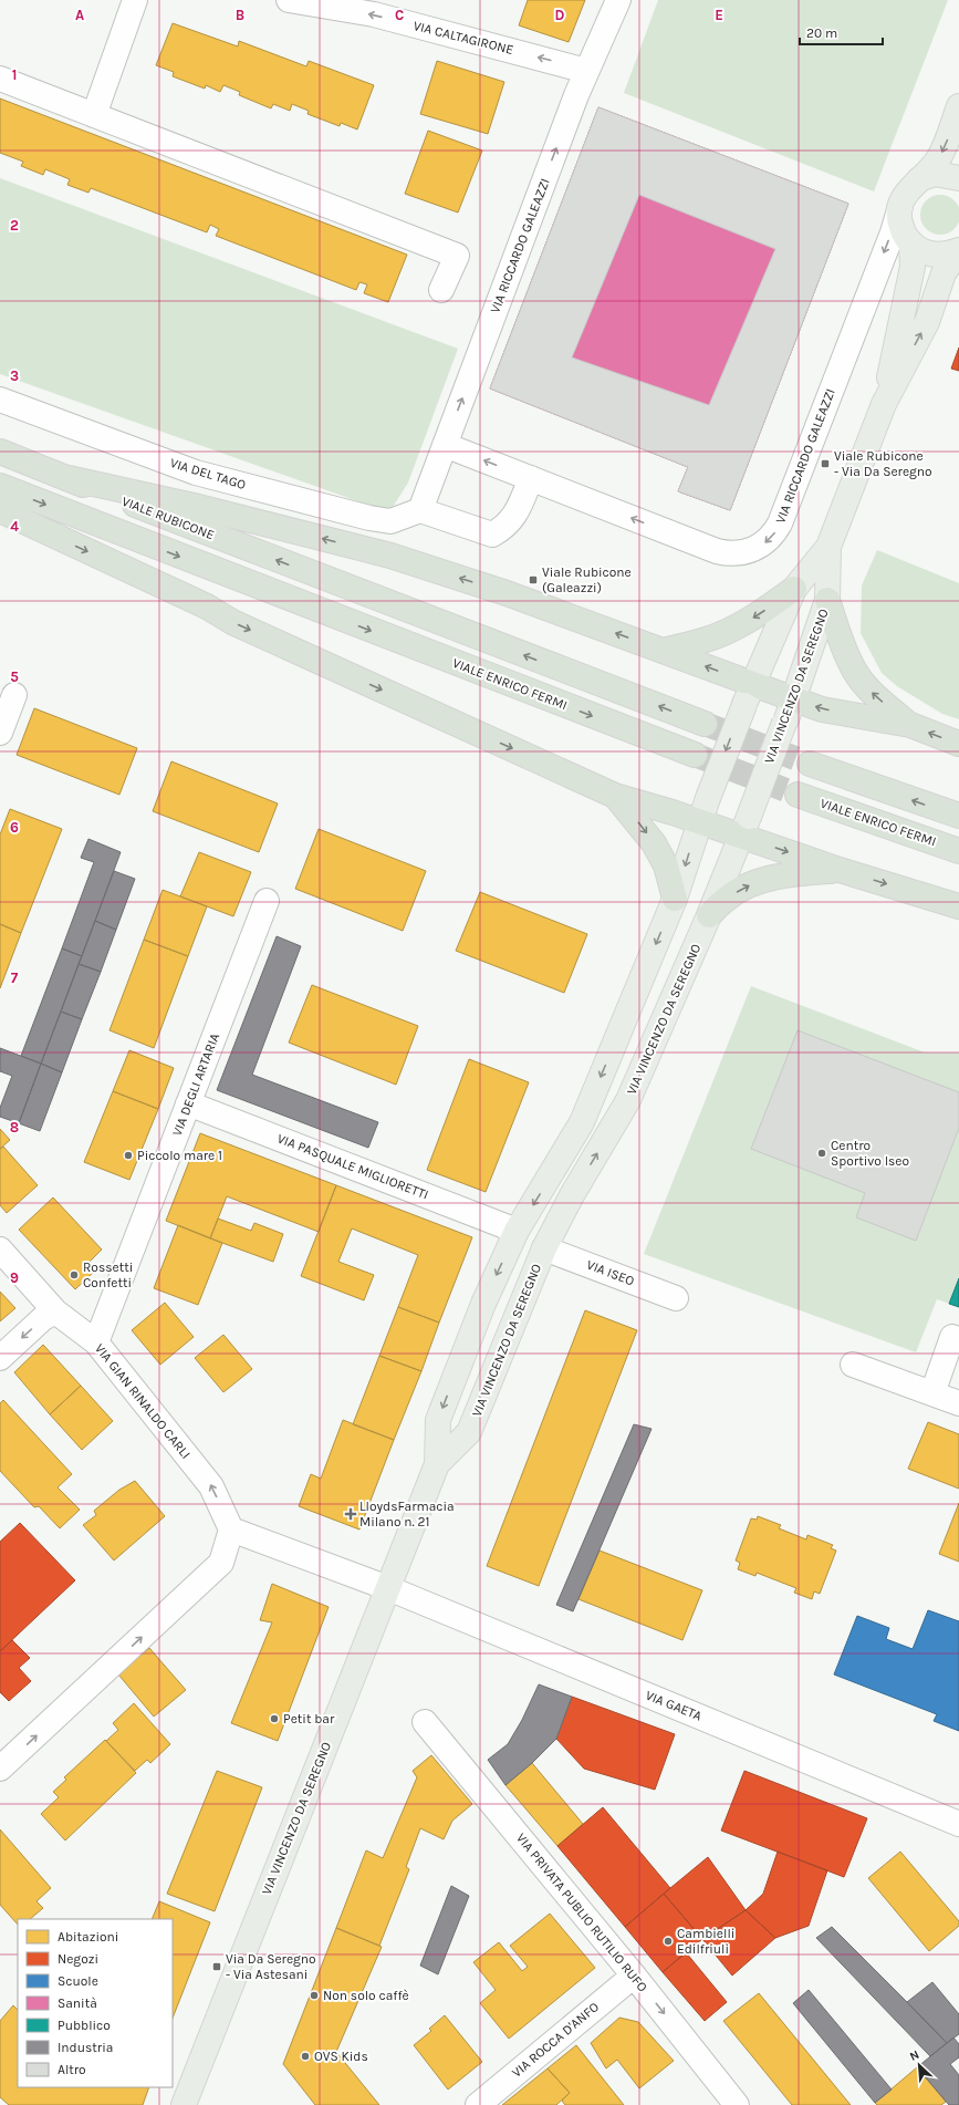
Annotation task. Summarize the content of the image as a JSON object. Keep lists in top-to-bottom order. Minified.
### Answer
{"streets":{"highway":["VIALE RUBICONE","VIALE ENRICO FERMI"],"main road":["VIA VINCENZO DA SEREGNO"],"street":["VIA CALTAGIRONE","VIA RICCARDO GALEAZZI","VIA DEL TAGO","VIA DEGLI ARTARIA","VIA PASQUALE MIGLIORETTI","VIA ISEO","VIA GIAN RINALDO CARLI","VIA GAETA","VIA PRIVATA PUBLIO RUTILIO RUFO","VIA ROCCA D'ANFO"]},"crossings":[["VIA CALTAGIRONE","VIA RICCARDO GALEAZZI"],["VIA RICCARDO GALEAZZI","VIA DEL TAGO"],["VIA VINCENZO DA SEREGNO","VIA PASQUALE MIGLIORETTI"],["VIA VINCENZO DA SEREGNO","VIA ISEO"],["VIA VINCENZO DA SEREGNO","VIA GAETA"],["VIA DEGLI ARTARIA","VIA PASQUALE MIGLIORETTI"],["VIA DEGLI ARTARIA","VIA GIAN RINALDO CARLI"],["VIA PRIVATA PUBLIO RUTILIO RUFO","VIA ROCCA D'ANFO"]],"one_way":["VIA CALTAGIRONE","VIA GIAN RINALDO CARLI"],"places":{"transit":["Viale Rubicone - Via Da Seregno","Viale Rubicone (Galeazzi)","Via Da Seregno - Via Astesani"],"other":["Centro Sportivo Iseo","Piccolo mare 1","Rossetti Confetti","Petit bar","Cambielli Edilfriuli","Non solo caffè","OVS Kids"],"health":["LloydsFarmacia Milano n. 21"]},"legend":["Abitazioni","Negozi","Scuole","Sanità","Pubblico","Industria","Altro"],"scale_bar":"20 m","north":"top left","grid":{"columns":["A","B","C","D","E"],"rows":["1","2","3","4","5","6","7","8","9"]}}
